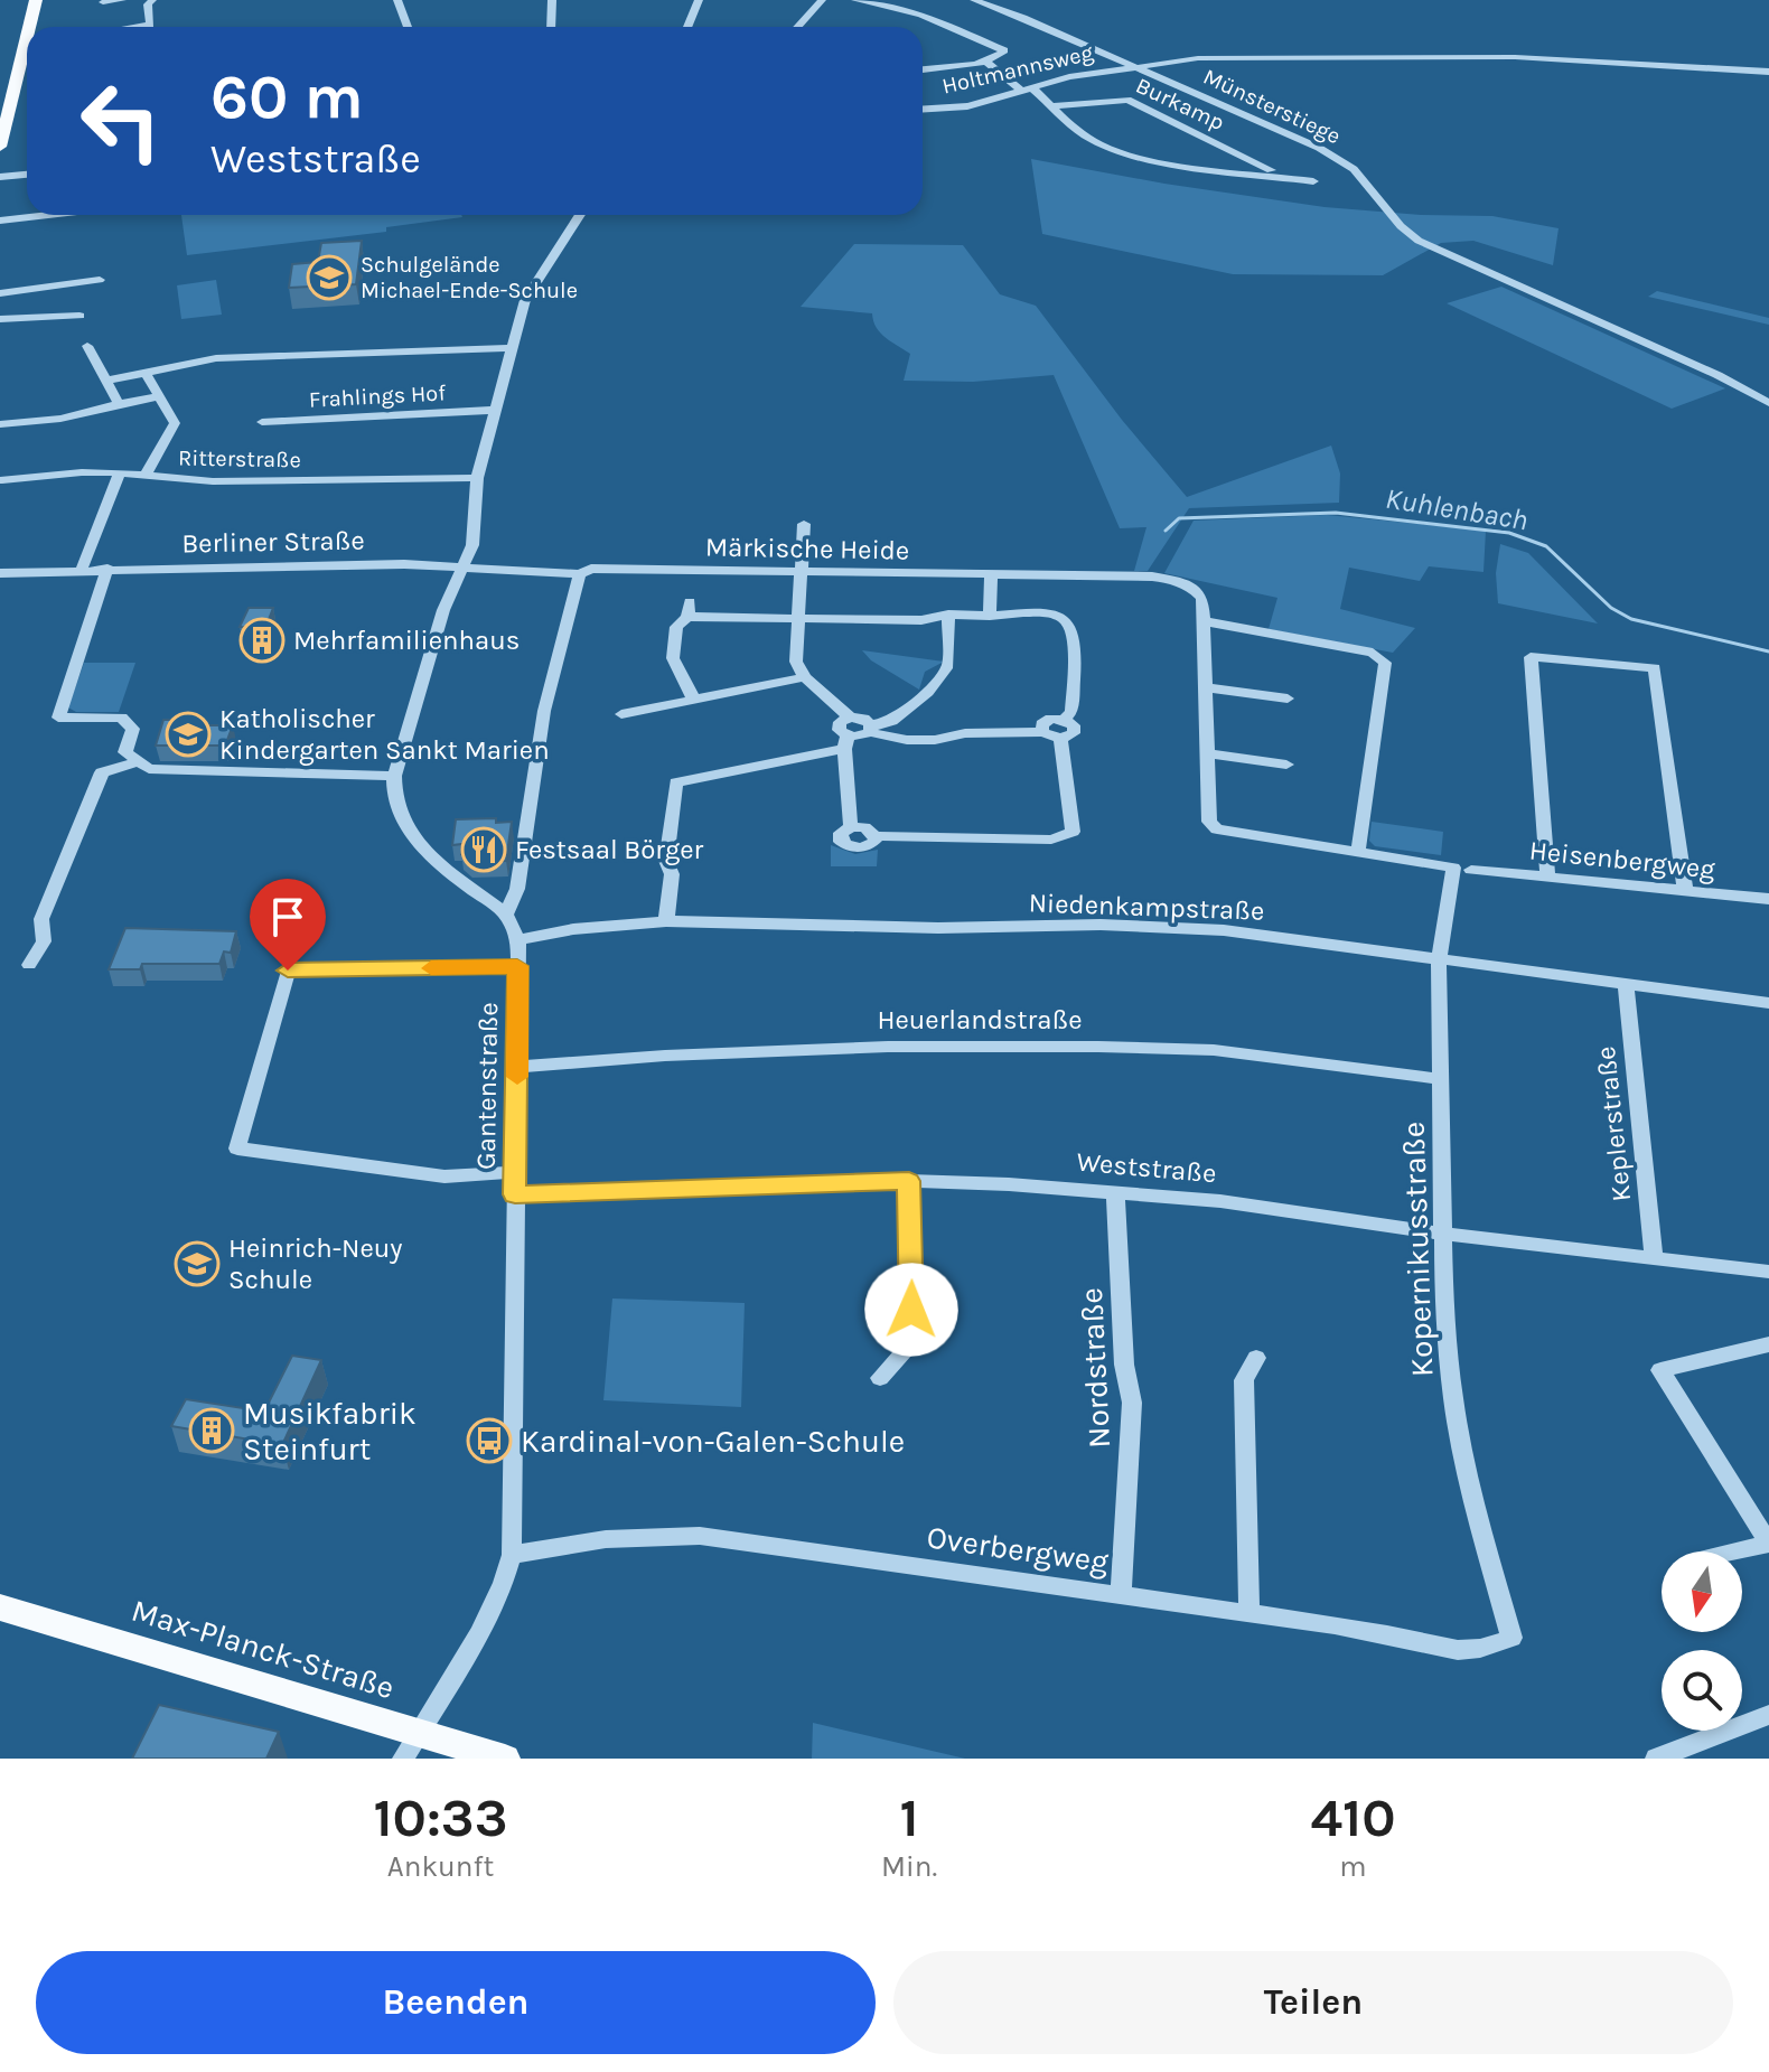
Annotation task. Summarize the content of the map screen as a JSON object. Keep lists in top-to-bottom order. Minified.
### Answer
{"streets":{"main road":["Max-Planck-Straße"],"street":["Holtmannsweg","Burkamp","Münsterstiege","Frahlings Hof","Ritterstraße","Berliner Straße","Märkische Heide","Heisenbergweg","Niedenkampstraße","Heuerlandstraße","Gantenstraße","Keplerstraße","Weststraße","Kopernikusstraße","Nordstraße","Overbergweg"]},"crossings":[["Holtmannsweg","Burkamp"],["Holtmannsweg","Münsterstiege"],["Frahlings Hof","Gantenstraße"],["Ritterstraße","Gantenstraße"],["Berliner Straße","Märkische Heide"],["Berliner Straße","Gantenstraße"],["Märkische Heide","Gantenstraße"],["Niedenkampstraße","Gantenstraße"],["Niedenkampstraße","Keplerstraße"],["Niedenkampstraße","Kopernikusstraße"],["Heuerlandstraße","Gantenstraße"],["Heuerlandstraße","Kopernikusstraße"],["Gantenstraße","Weststraße"],["Gantenstraße","Overbergweg"],["Gantenstraße","Max-Planck-Straße"],["Keplerstraße","Weststraße"],["Weststraße","Kopernikusstraße"],["Weststraße","Nordstraße"],["Kopernikusstraße","Overbergweg"],["Nordstraße","Overbergweg"]],"water":["Kuhlenbach"],"places":{"school or university":["Schulgelände Michael-Ende-Schule","Katholischer Kindergarten Sankt Marien","Heinrich-Neuy Schule"],"building":["Mehrfamilienhaus","Musikfabrik Steinfurt"],"restaurant":["Festsaal Börger"],"bus stop":["Kardinal-von-Galen-Schule"]},"north":"bottom","page":{"turn":["60 m","Weststraße"],"eta":["10:33","Ankunft","1","Min.","410","m"],"buttons":["Beenden","Teilen"]}}
